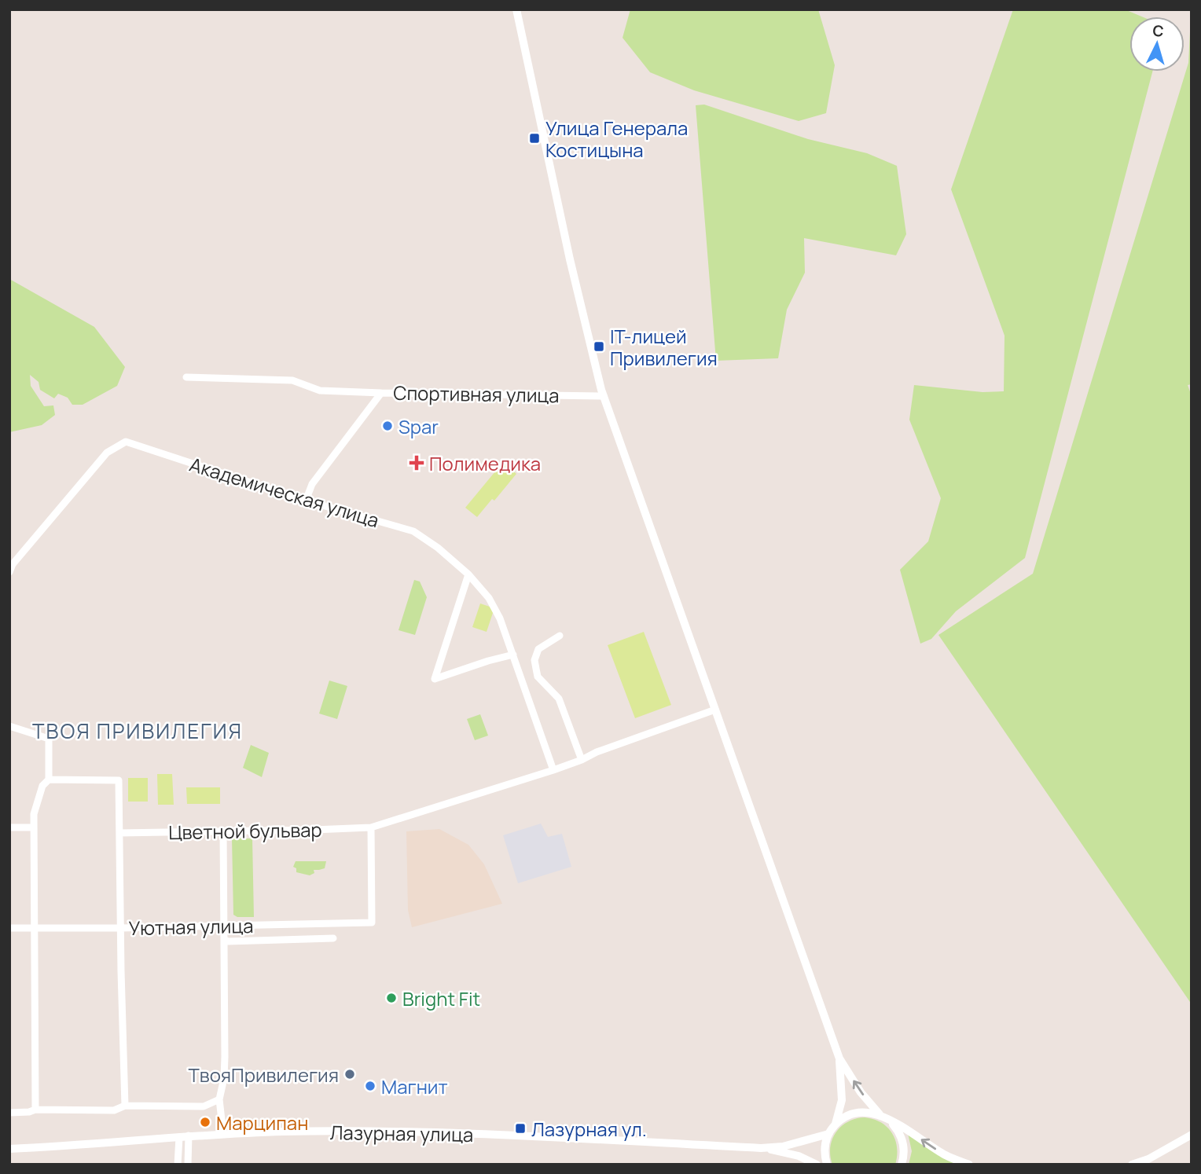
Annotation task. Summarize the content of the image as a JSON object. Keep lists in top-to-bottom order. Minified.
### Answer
{"streets":{"street":["Спортивная улица","Академическая улица","Цветной бульвар","Уютная улица","Лазурная улица"]},"crossings":[["Спортивная улица","Академическая улица"],["Академическая улица","Цветной бульвар"],["Цветной бульвар","Уютная улица"]],"districts":["ТВОЯ ПРИВИЛЕГИЯ"],"places":{"transit":["Улица Генерала Костицына","IT-лицей Привилегия","Лазурная ул."],"other":["Spar","Bright Fit","ТвояПривилегия","Магнит","Марципан"],"health":["Полимедика"]},"north":"top"}
